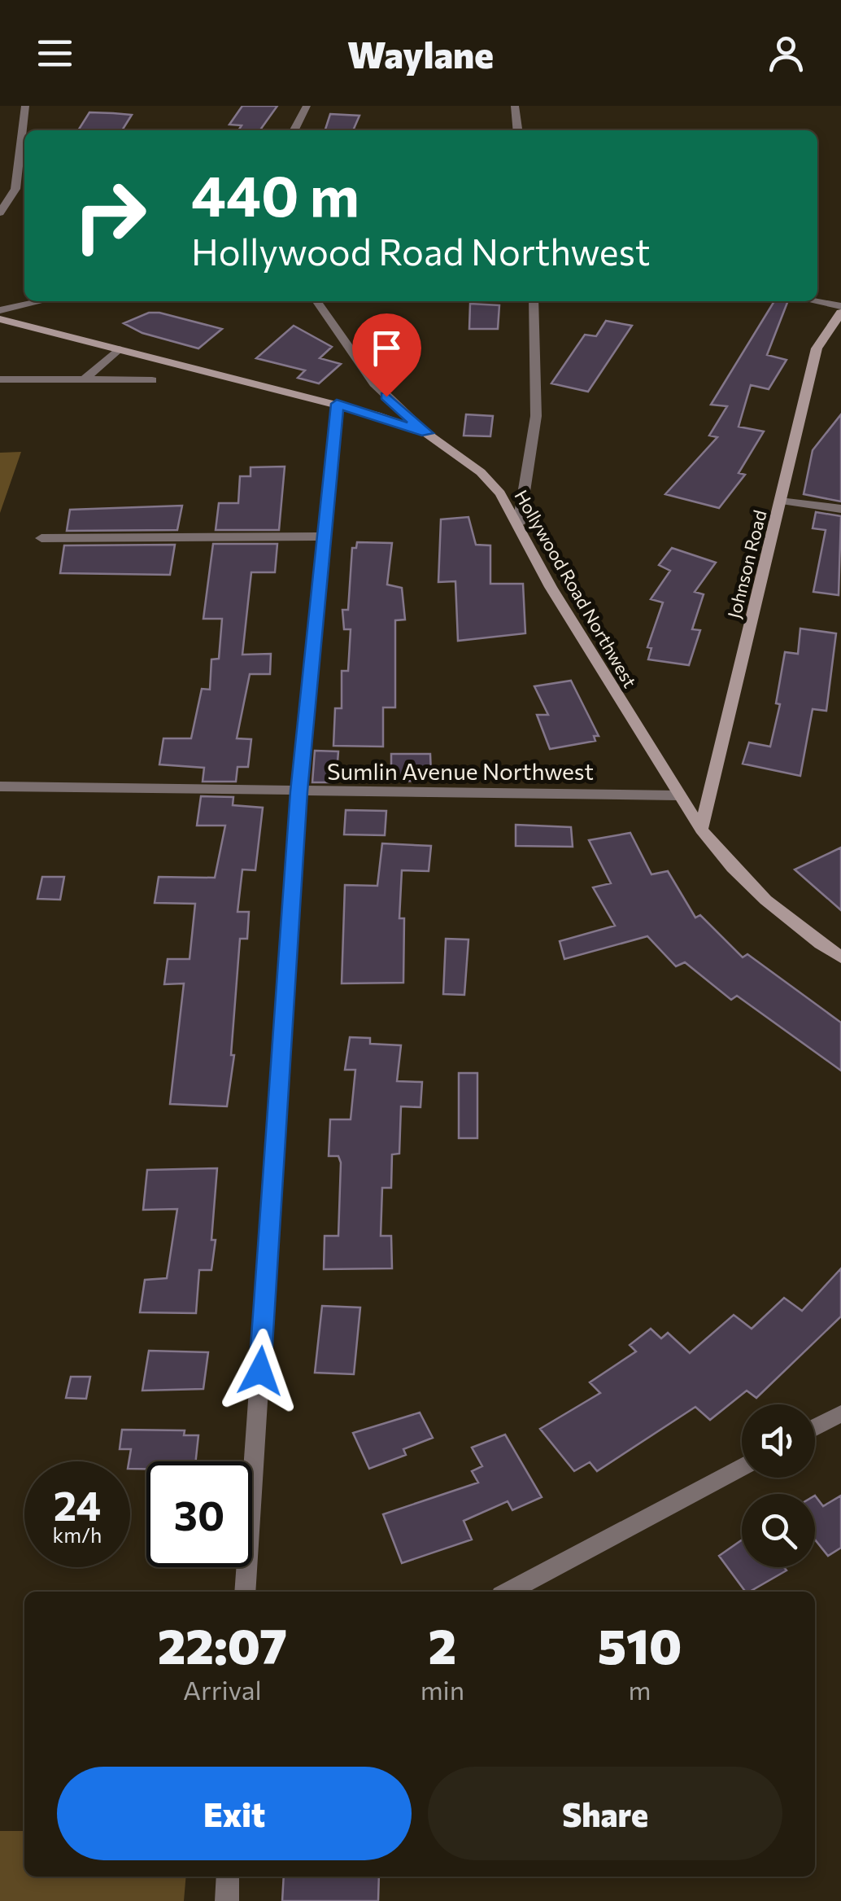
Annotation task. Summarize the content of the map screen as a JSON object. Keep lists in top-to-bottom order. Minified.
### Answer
{"streets":{"street":["Johnson Road","Hollywood Road Northwest","Sumlin Avenue Northwest"]},"crossings":[["Johnson Road","Hollywood Road Northwest"],["Hollywood Road Northwest","Sumlin Avenue Northwest"]],"page":{"header":"Waylane","turn":["440 m","Hollywood Road Northwest"],"speed":"24 km/h","limit":"30","eta":["22:07","Arrival","2","min","510","m"],"buttons":["Exit","Share"]}}
